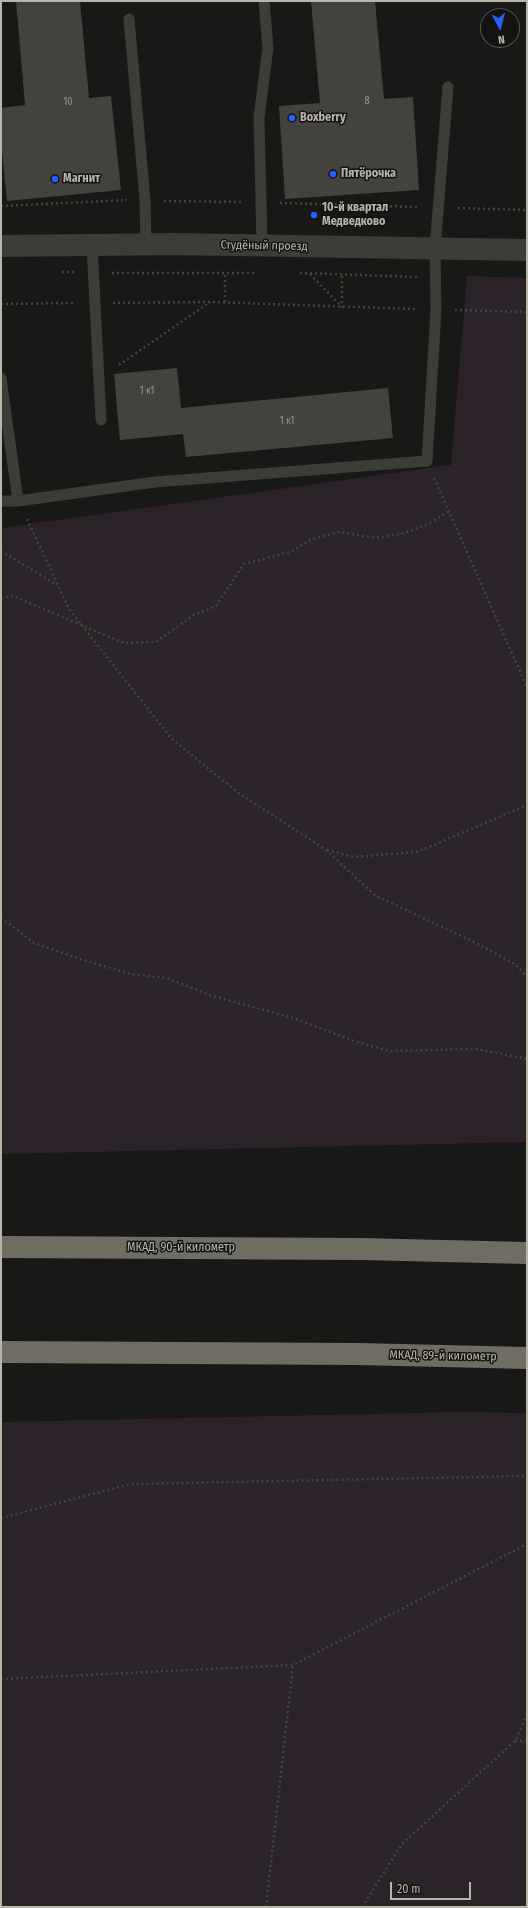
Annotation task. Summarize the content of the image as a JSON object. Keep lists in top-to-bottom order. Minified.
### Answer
{"streets":{"highway":["МКАД, 90-й километр","МКАД, 89-й километр"],"street":["Студёный проезд"]},"places":["Boxberry","Пятёрочка","Магнит","10-й квартал Медведково"],"house_numbers":["8","10","1 к1","1 к1"],"scale_bar":"20 m","north":"bottom"}
